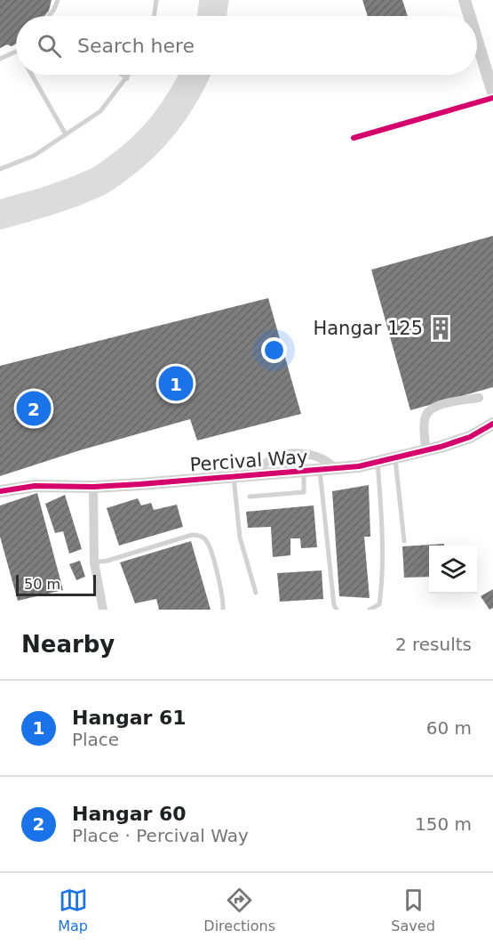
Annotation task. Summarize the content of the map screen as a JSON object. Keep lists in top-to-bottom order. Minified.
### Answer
{"streets":{"street":["Percival Way"]},"places":{"building":["Hangar 125"]},"scale_bar":"50 m","page":{"search":"Search here","pins":["1","2"],"scale":"50 m","heading":["Nearby","2 results"],"list":[{"mark":"1","name":"Hangar 61","note":"Place","value":"60 m"},{"mark":"2","name":"Hangar 60","note":"Place · Percival Way","value":"150 m"}],"nav":["Map","Directions","Saved"]}}
